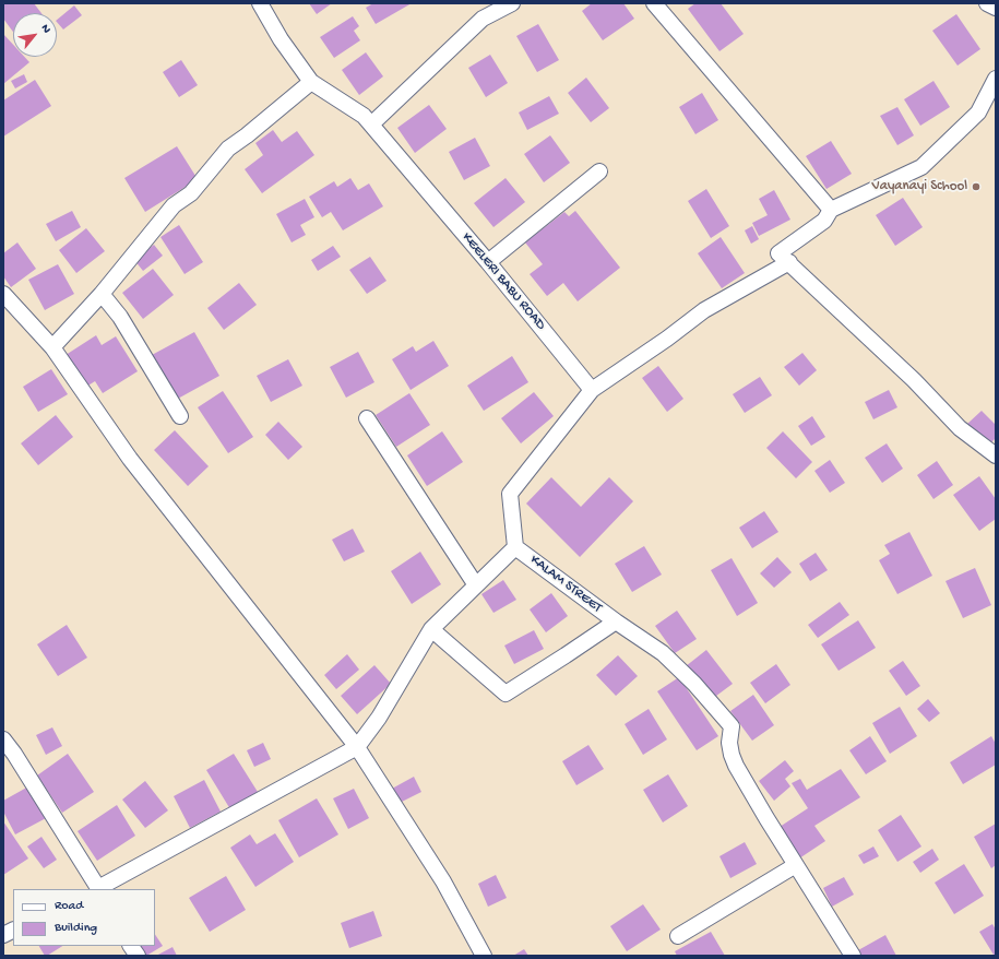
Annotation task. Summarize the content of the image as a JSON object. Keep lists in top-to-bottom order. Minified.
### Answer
{"streets":{"street":["KEELERI BABU ROAD","KALAM STREET"]},"places":["Vayanayi School"],"legend":["Road","Building"],"north":"top right"}
